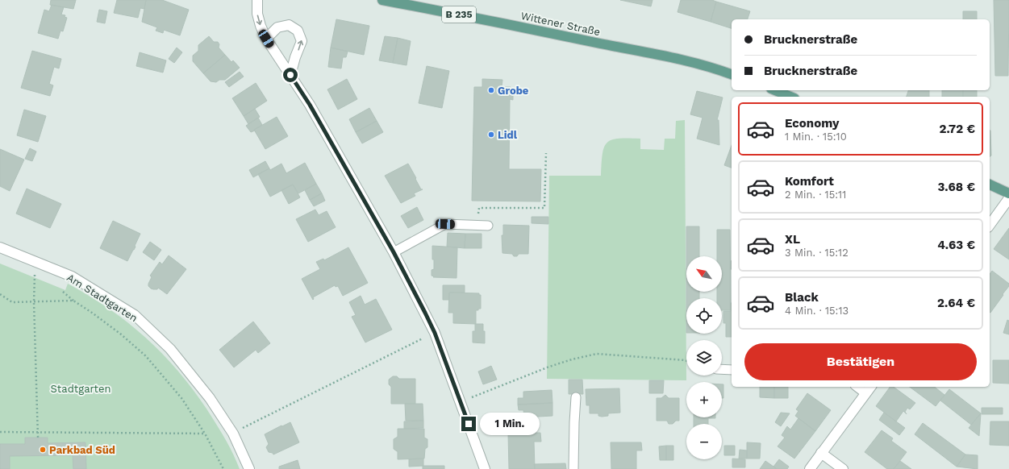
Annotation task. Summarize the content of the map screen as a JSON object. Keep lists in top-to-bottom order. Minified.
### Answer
{"streets":{"main road":["B 235","Wittener Straße"],"street":["Am Stadtgarten"]},"parks":["Stadtgarten"],"places":["Grobe","Lidl","Parkbad Süd"],"north":"top left","page":{"banner":["Brucknerstraße","Brucknerstraße"],"list":[{"name":"Economy","note":"1 Min. · 15:10","value":"2.72 €"},{"name":"Komfort","note":"2 Min. · 15:11","value":"3.68 €"},{"name":"XL","note":"3 Min. · 15:12","value":"4.63 €"},{"name":"Black","note":"4 Min. · 15:13","value":"2.64 €"}],"map_buttons":["+","−"],"buttons":"Bestätigen","bubble":"1 Min."}}
